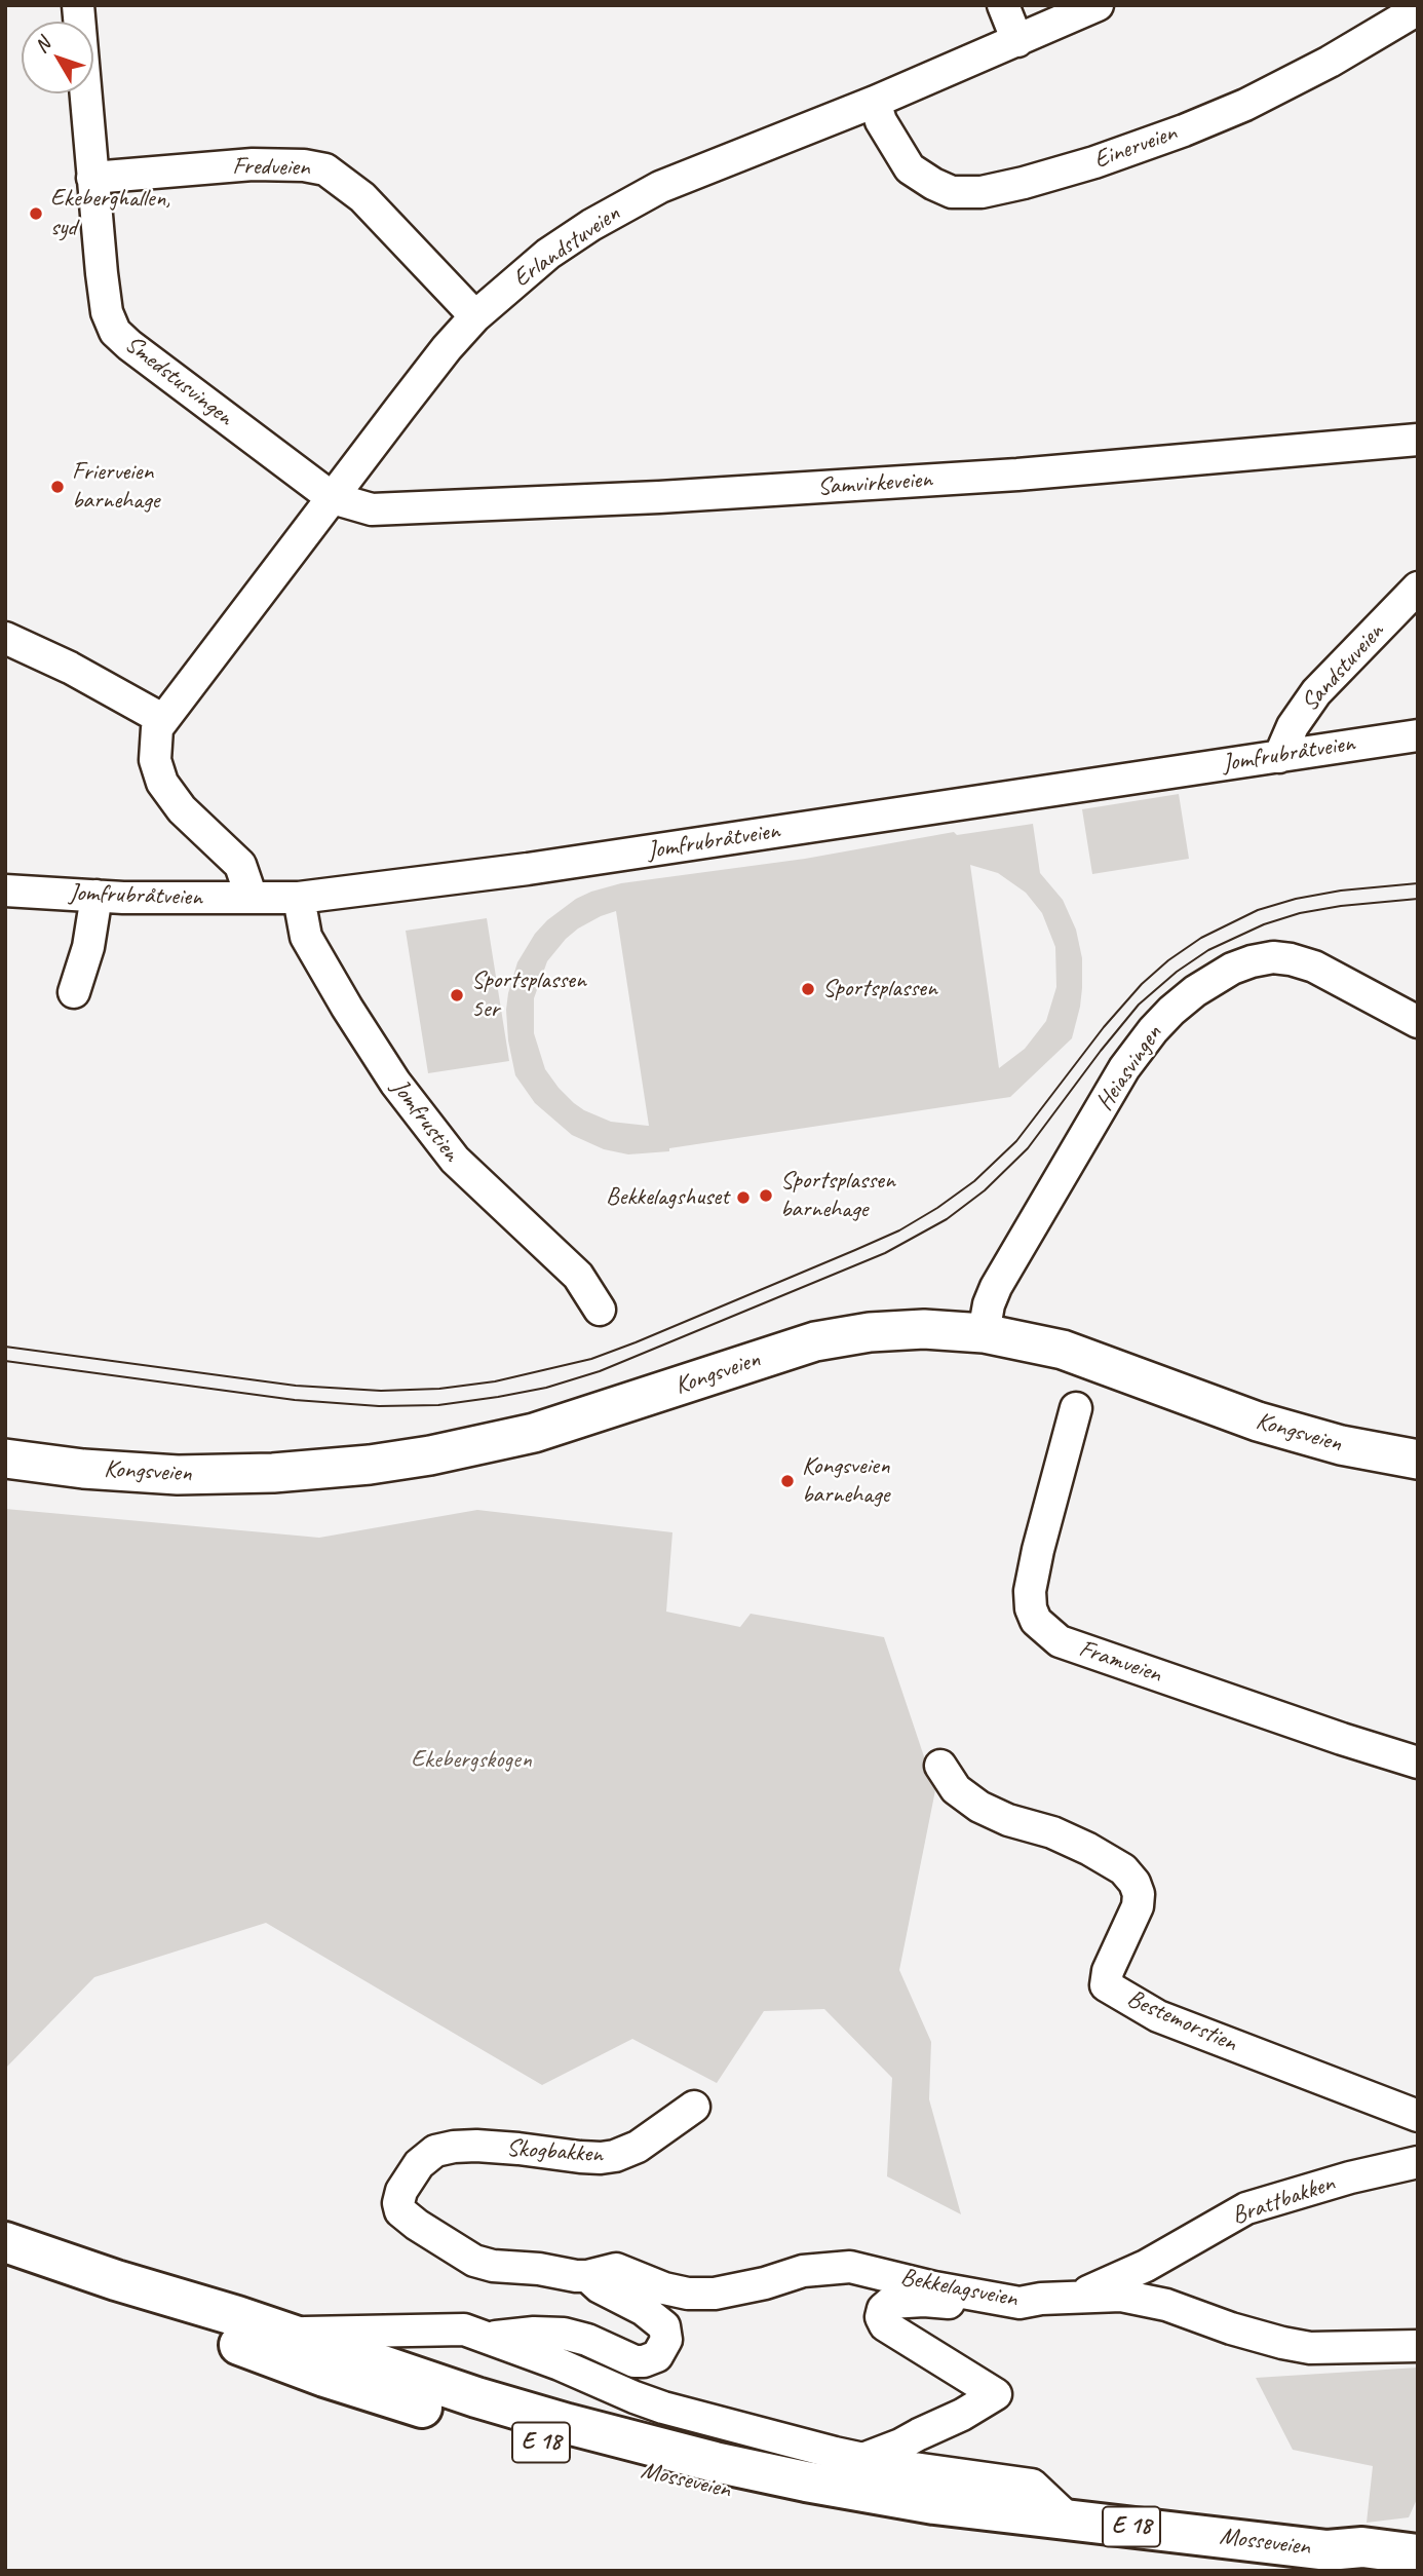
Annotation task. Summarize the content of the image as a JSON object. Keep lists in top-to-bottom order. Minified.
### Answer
{"streets":{"highway":["E 18","Mosseveien"],"main road":["Kongsveien"],"street":["Einerveien","Fredveien","Erlandstuveien","Smedstusvingen","Samvirkeveien","Sandstuveien","Jomfrubråtveien","Heiasvingen","Jomfrustien","Framveien","Bestemorstien","Skogbakken","Brattbakken","Bekkelagsveien"]},"crossings":[["Einerveien","Erlandstuveien"],["Fredveien","Erlandstuveien"],["Fredveien","Smedstusvingen"],["Erlandstuveien","Smedstusvingen"],["Erlandstuveien","Samvirkeveien"],["Smedstusvingen","Samvirkeveien"],["Sandstuveien","Jomfrubråtveien"],["Jomfrubråtveien","Jomfrustien"],["Heiasvingen","Kongsveien"],["Skogbakken","Bekkelagsveien"],["Brattbakken","Bekkelagsveien"],["Bekkelagsveien","Mosseveien"],["E 18","Mosseveien"]],"parks":["Ekebergskogen"],"places":["Ekeberghallen, syd","Frierveien barnehage","Sportsplassen","Sportsplassen 5er","Sportsplassen barnehage","Bekkelagshuset","Kongsveien barnehage"],"north":"top left"}
